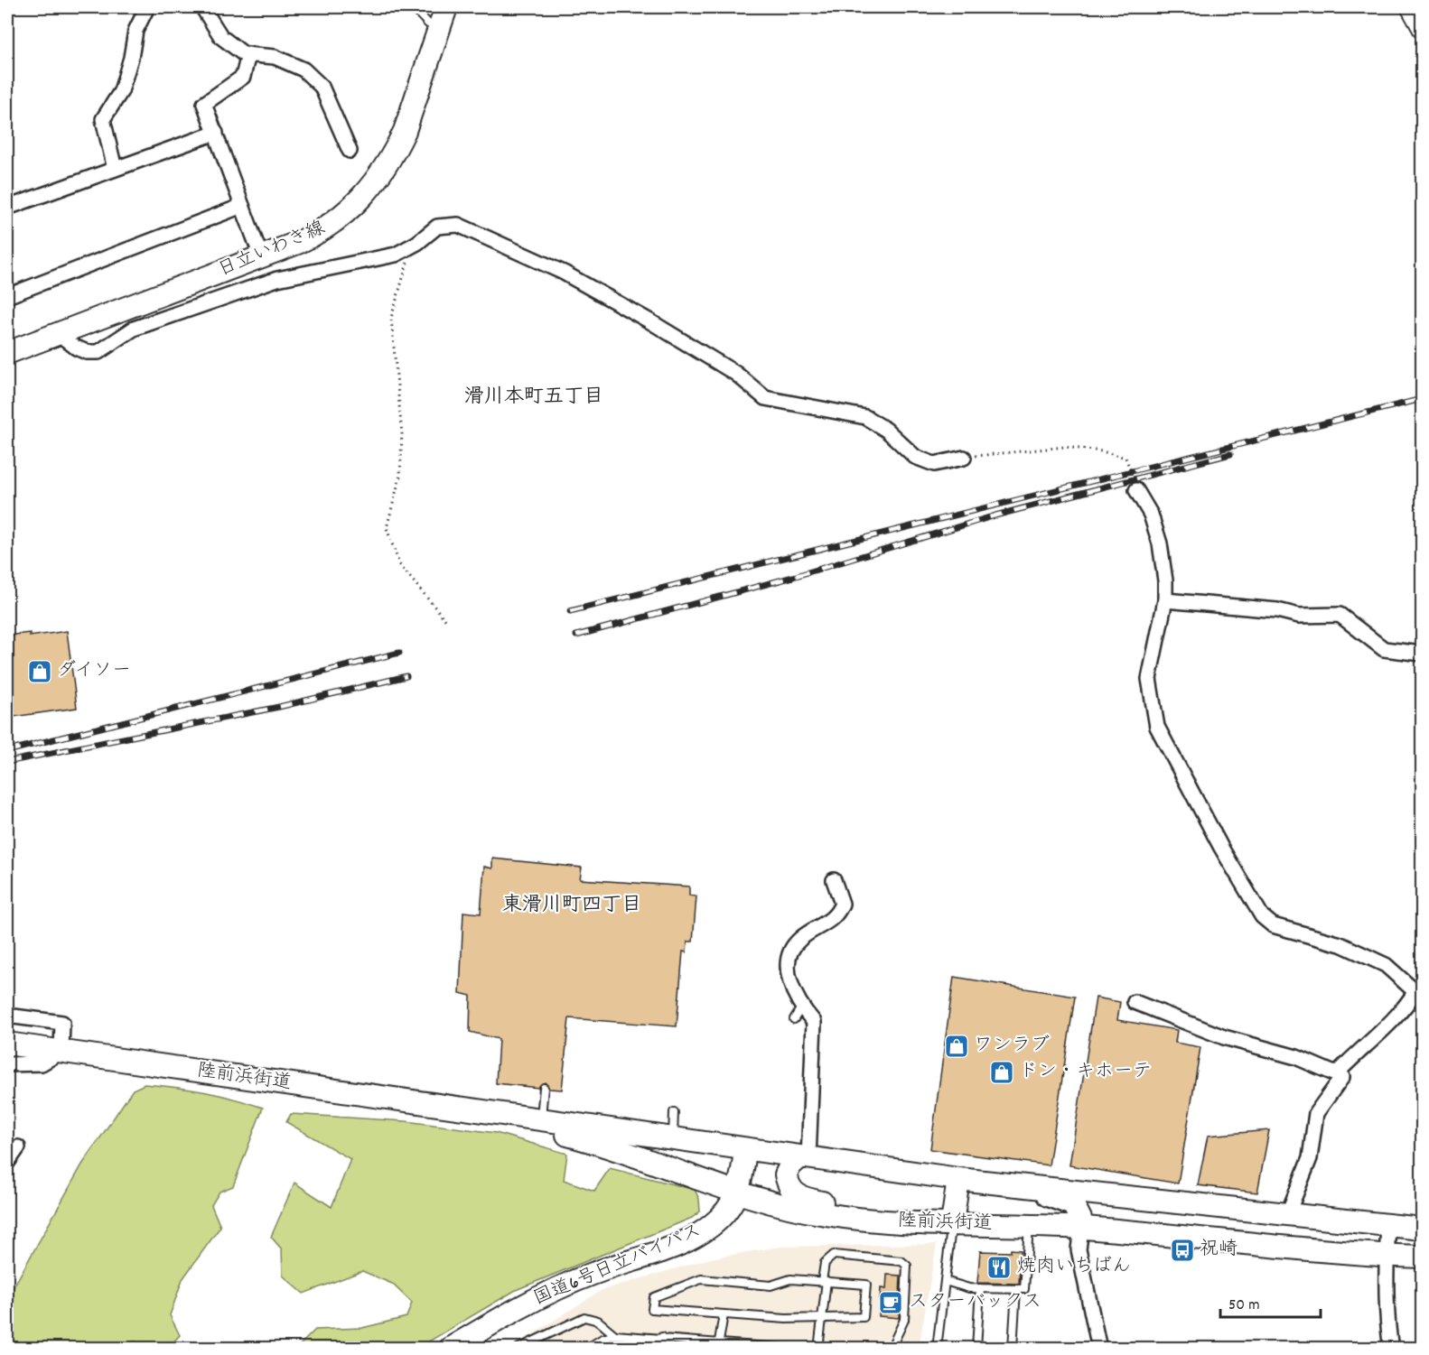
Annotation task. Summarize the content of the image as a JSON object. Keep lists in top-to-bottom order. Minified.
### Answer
{"streets":{"main road":["日立いわき線","陸前浜街道","国道6号日立バイパス"]},"crossings":[["陸前浜街道","国道6号日立バイパス"]],"districts":["滑川本町五丁目","東滑川町四丁目"],"places":{"shop":["ダイソー","ワンラブ","ドン・キホーテ"],"bus stop":["祝崎"],"restaurant":["焼肉いちばん"],"cafe":["スターバックス"]},"scale_bar":"50 m"}
